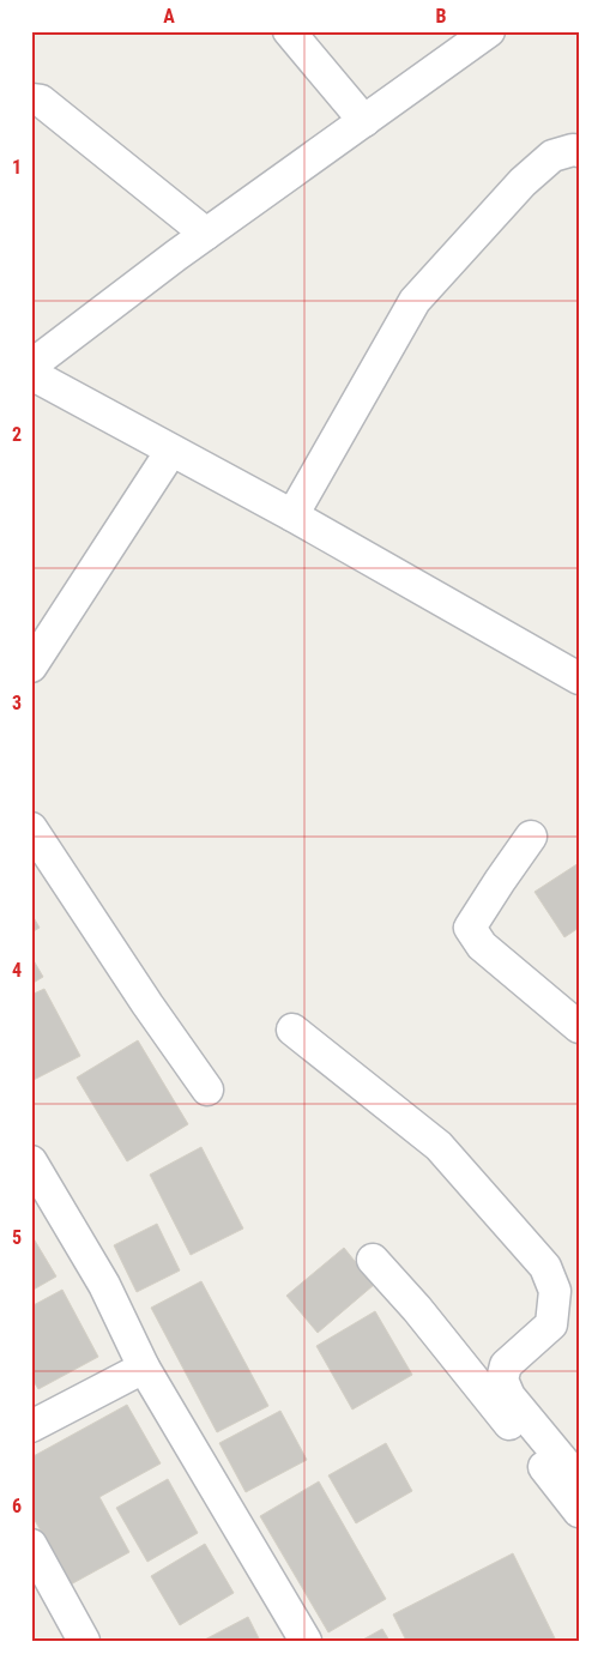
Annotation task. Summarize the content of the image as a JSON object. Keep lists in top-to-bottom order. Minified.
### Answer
{"grid":{"columns":["A","B"],"rows":["1","2","3","4","5","6"]}}
